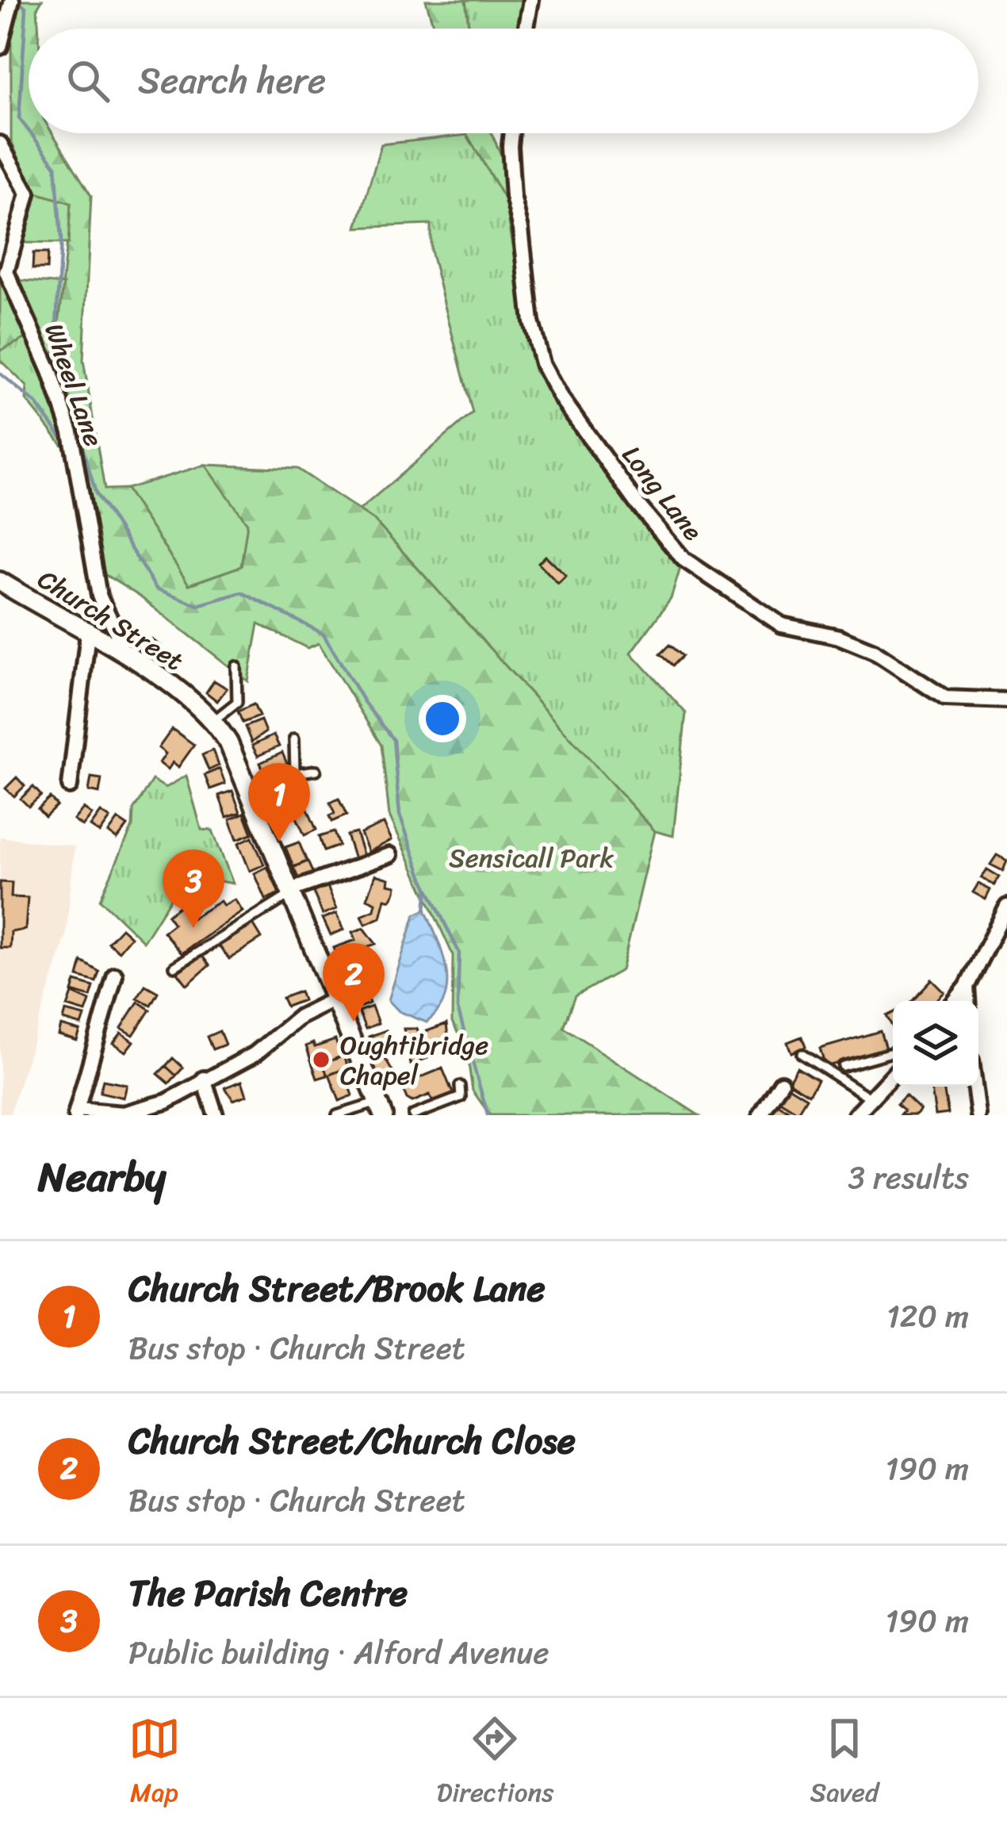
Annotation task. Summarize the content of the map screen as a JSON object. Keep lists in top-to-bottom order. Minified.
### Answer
{"streets":{"street":["Wheel Lane","Long Lane","Church Street"]},"crossings":[["Wheel Lane","Church Street"]],"parks":["Sensicall Park"],"places":["Oughtibridge Chapel"],"page":{"search":"Search here","pins":["1","3","2"],"heading":["Nearby","3 results"],"list":[{"mark":"1","name":"Church Street/Brook Lane","note":"Bus stop · Church Street","value":"120 m"},{"mark":"2","name":"Church Street/Church Close","note":"Bus stop · Church Street","value":"190 m"},{"mark":"3","name":"The Parish Centre","note":"Public building · Alford Avenue","value":"190 m"}],"nav":["Map","Directions","Saved"]}}
